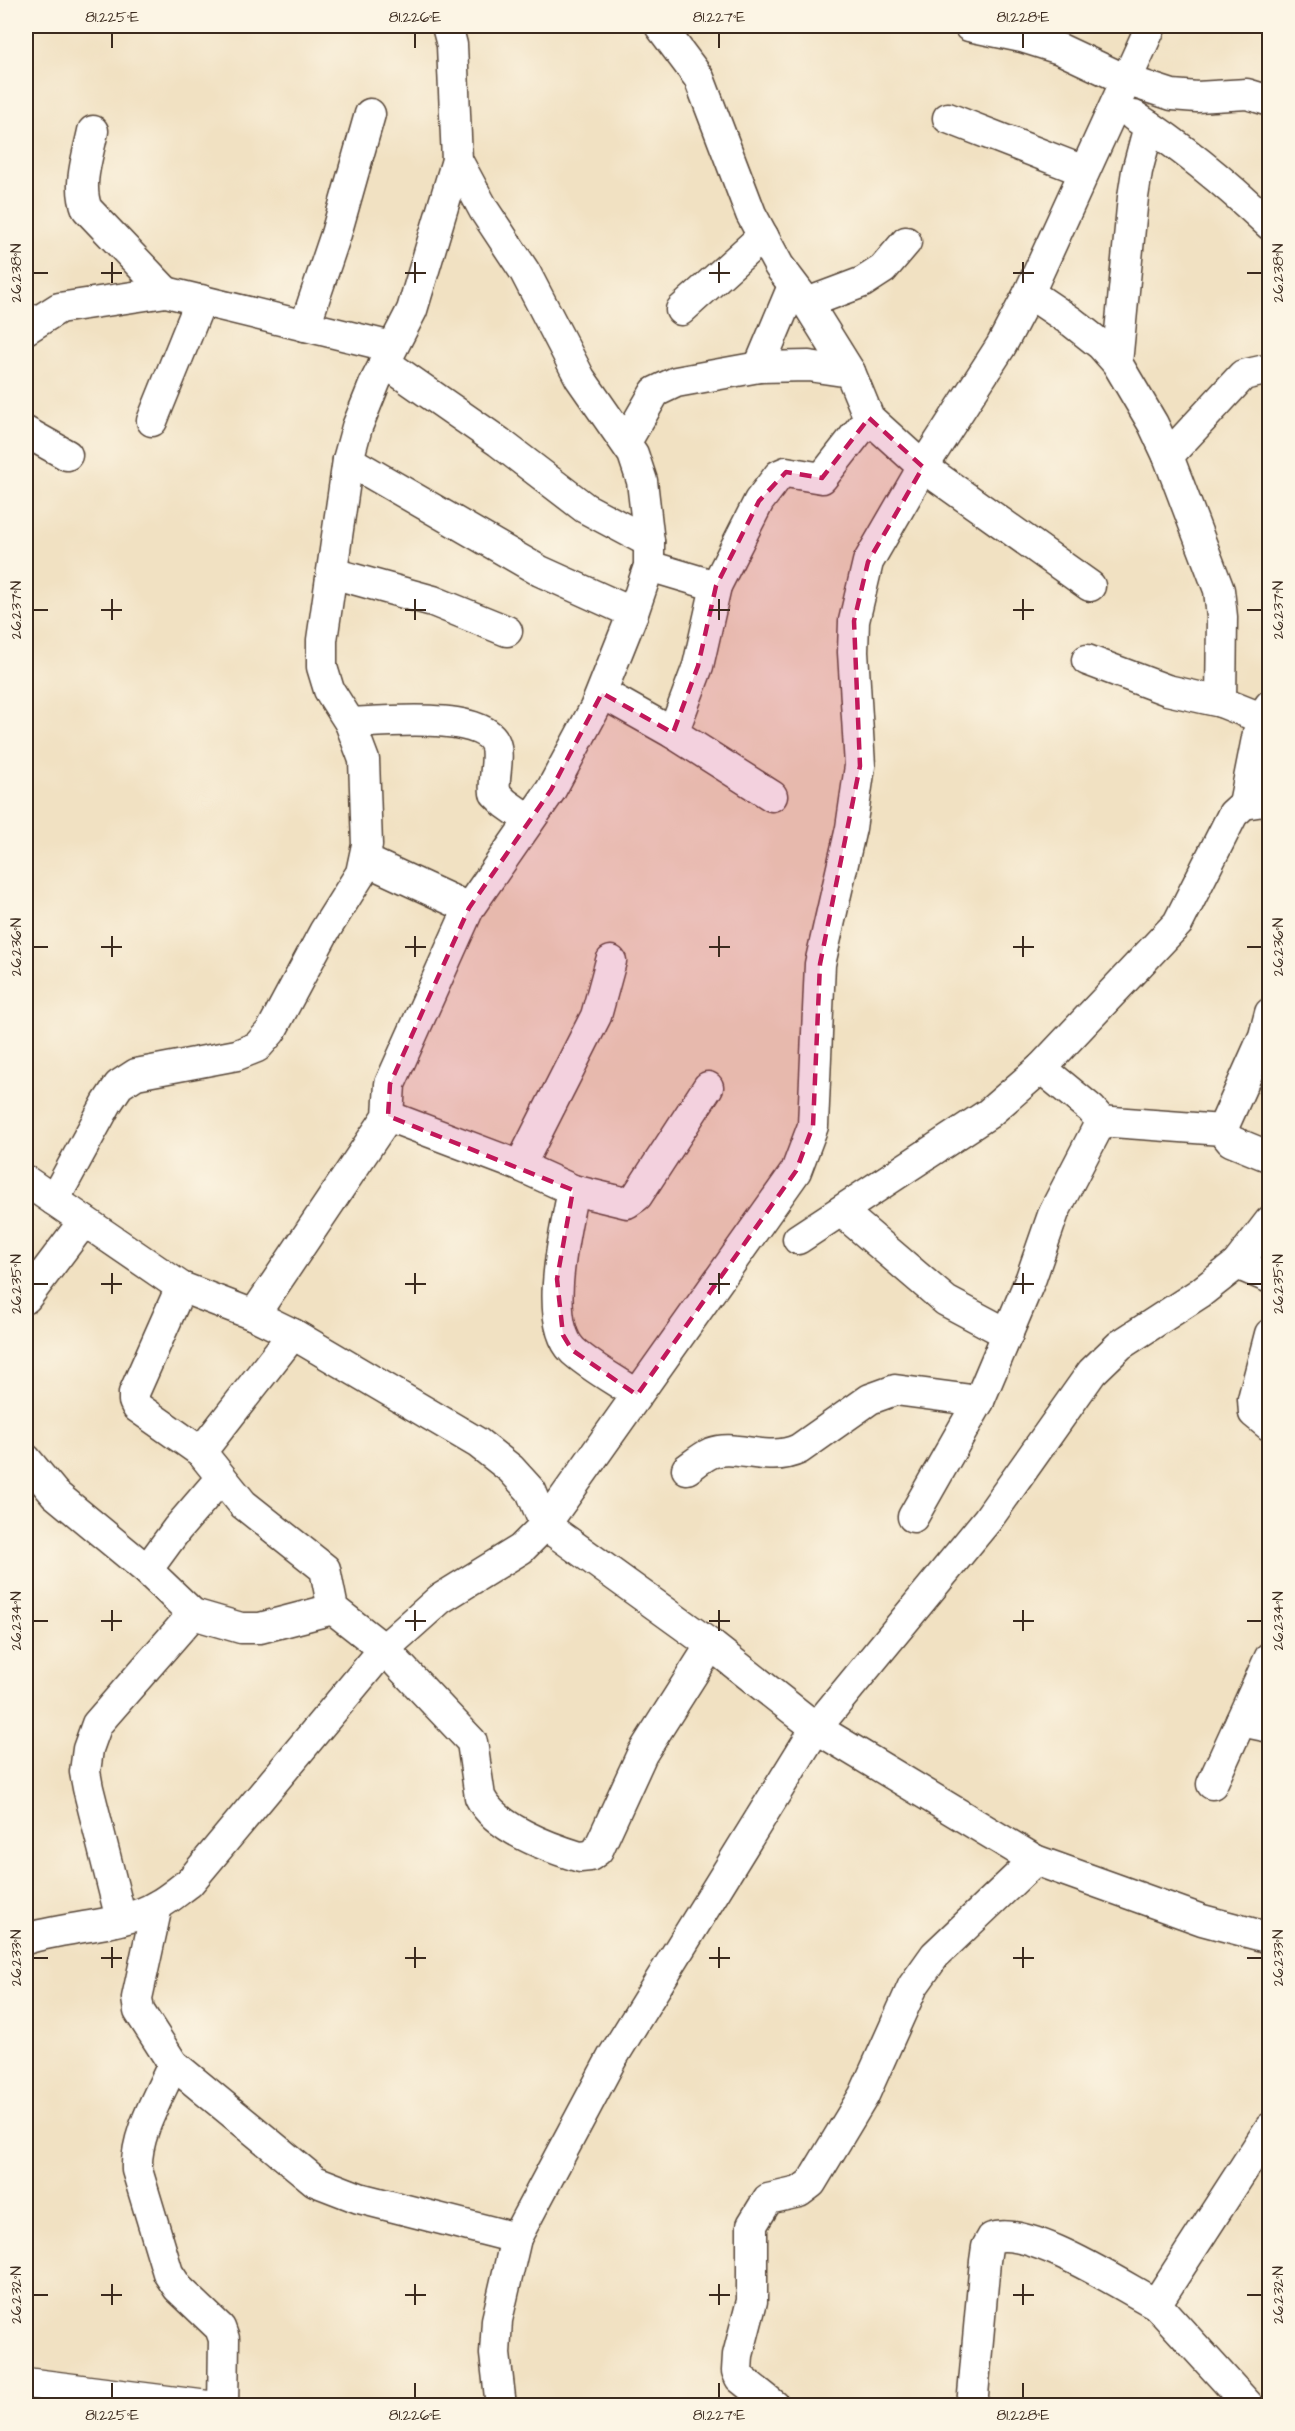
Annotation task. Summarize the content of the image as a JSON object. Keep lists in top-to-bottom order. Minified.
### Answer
{"coordinates":["81.225°E","81.226°E","81.227°E","81.228°E","26.238°N","26.237°N","26.236°N","26.235°N","26.234°N","26.233°N","26.232°N"]}
